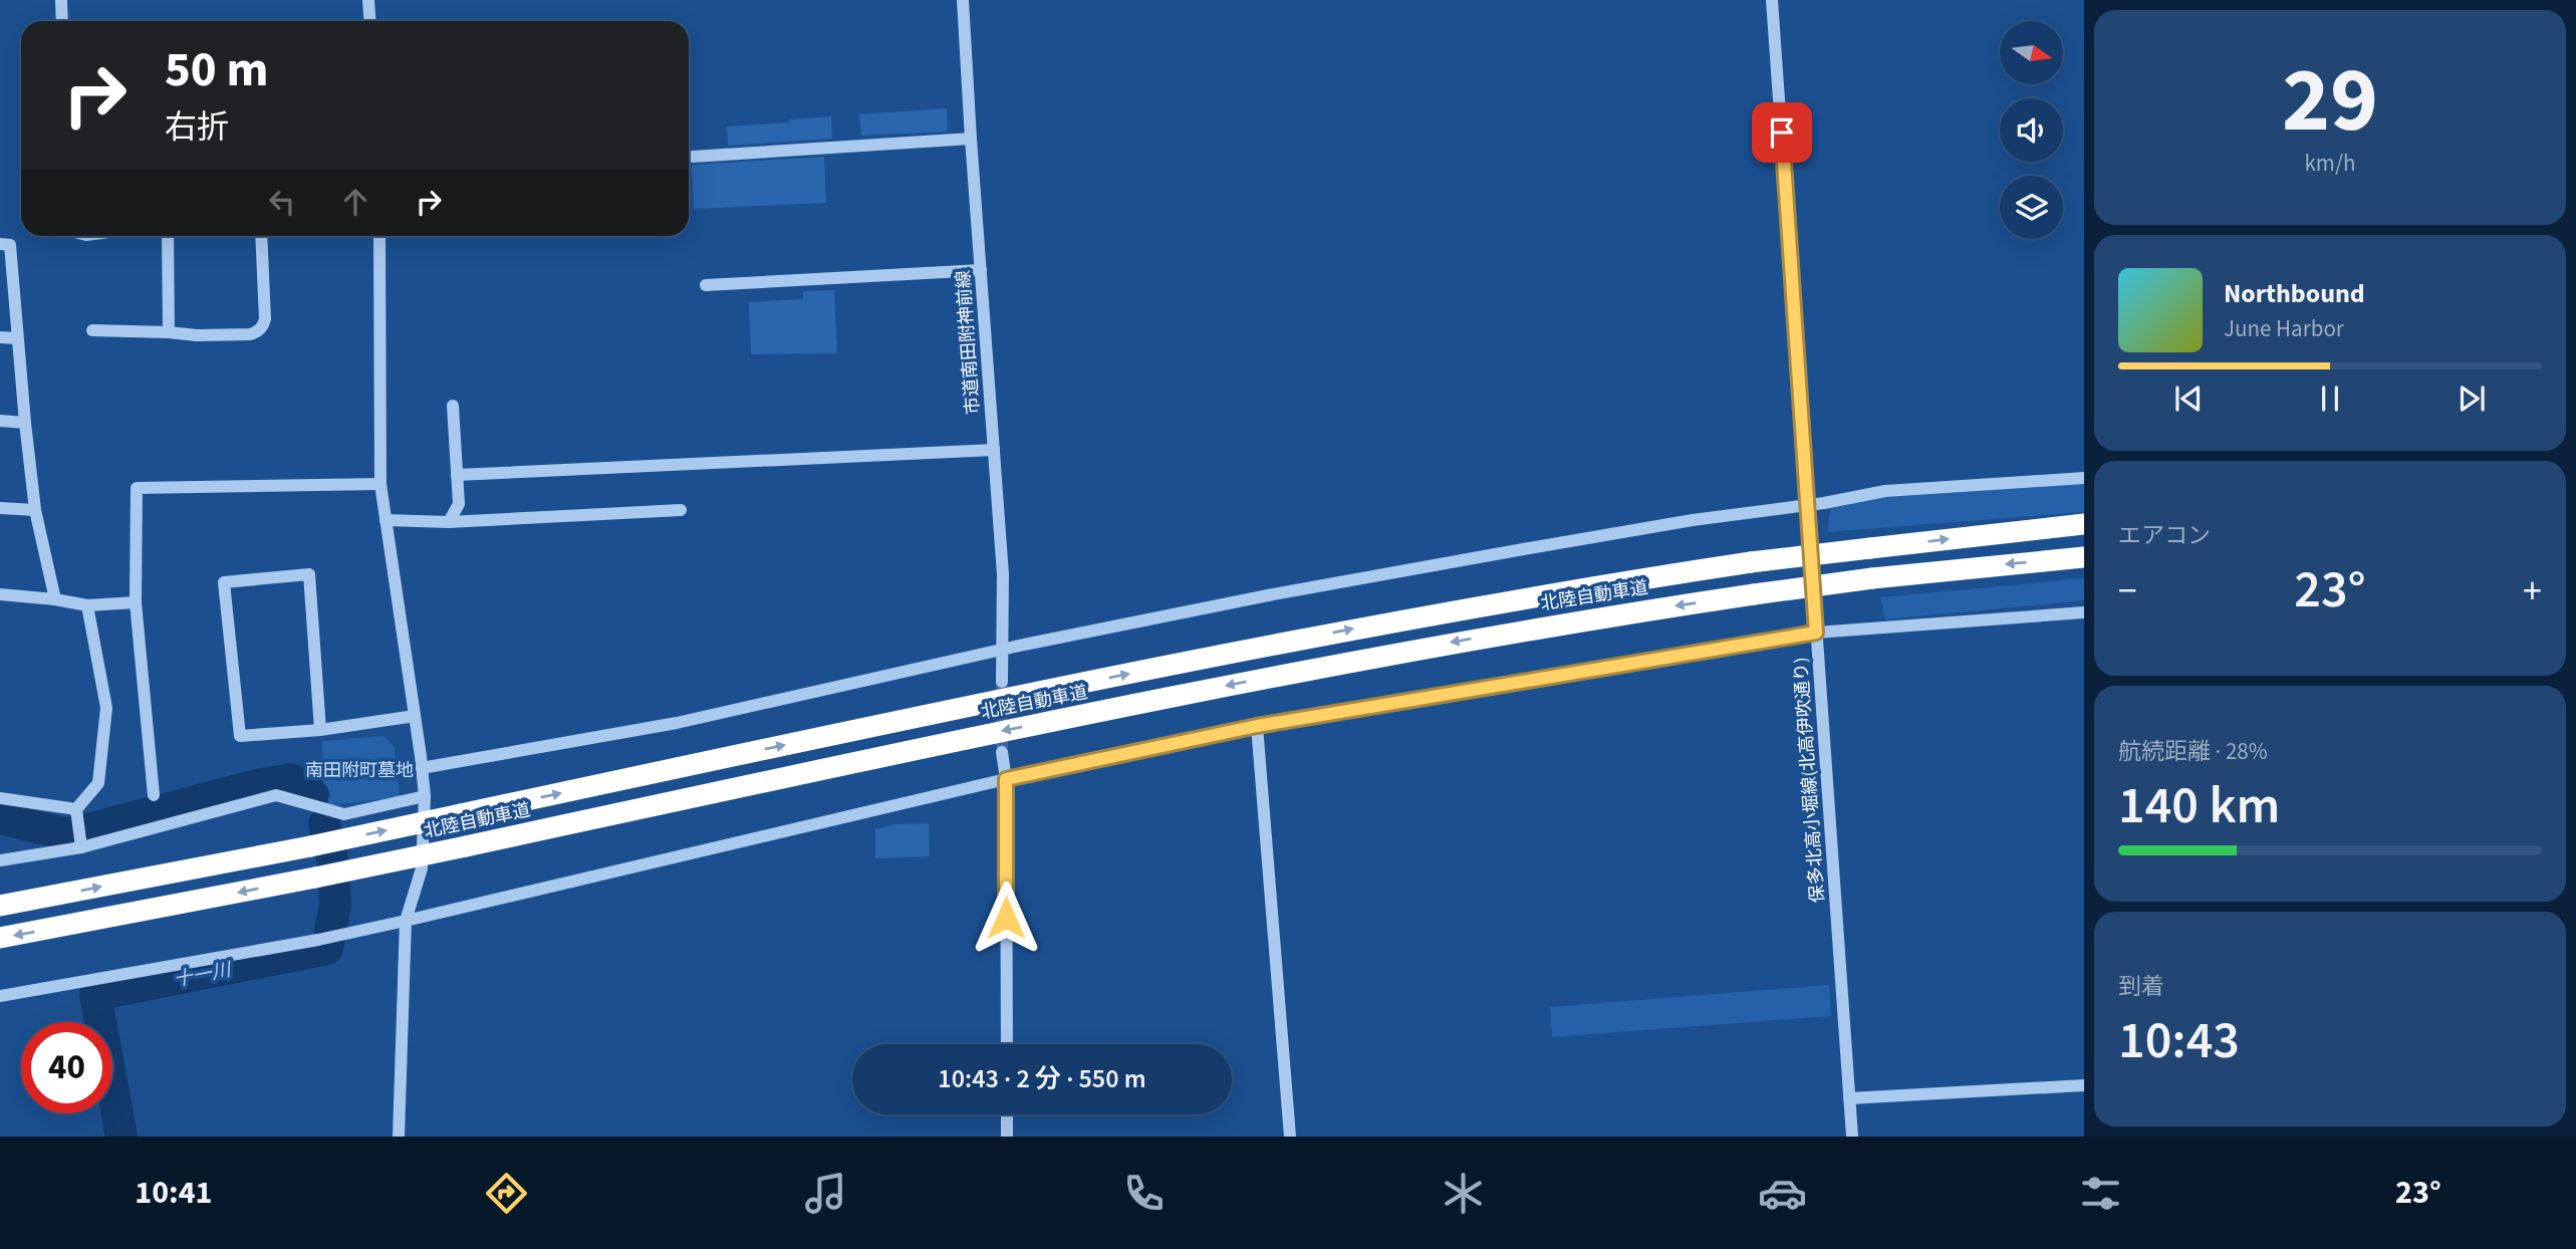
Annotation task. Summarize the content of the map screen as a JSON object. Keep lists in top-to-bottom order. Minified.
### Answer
{"streets":{"highway":["北陸自動車道"],"street":["市道南田附神前線","保多北高小堀線(北高伊吹通り)"]},"water":["十一川"],"parks":["南田附町墓地"],"north":"right","page":{"tile":[["29","km/h"],"エアコン",["航続距離 · 28%","140 km"],["到着","10:43"]],"turn":["50 m","右折"],"song":["Northbound","June Harbor"],"heat":["−","23°","+"],"limit":"40","trip":"10:43 · 2 分 · 550 m","tabs":["10:41","23°"]}}
